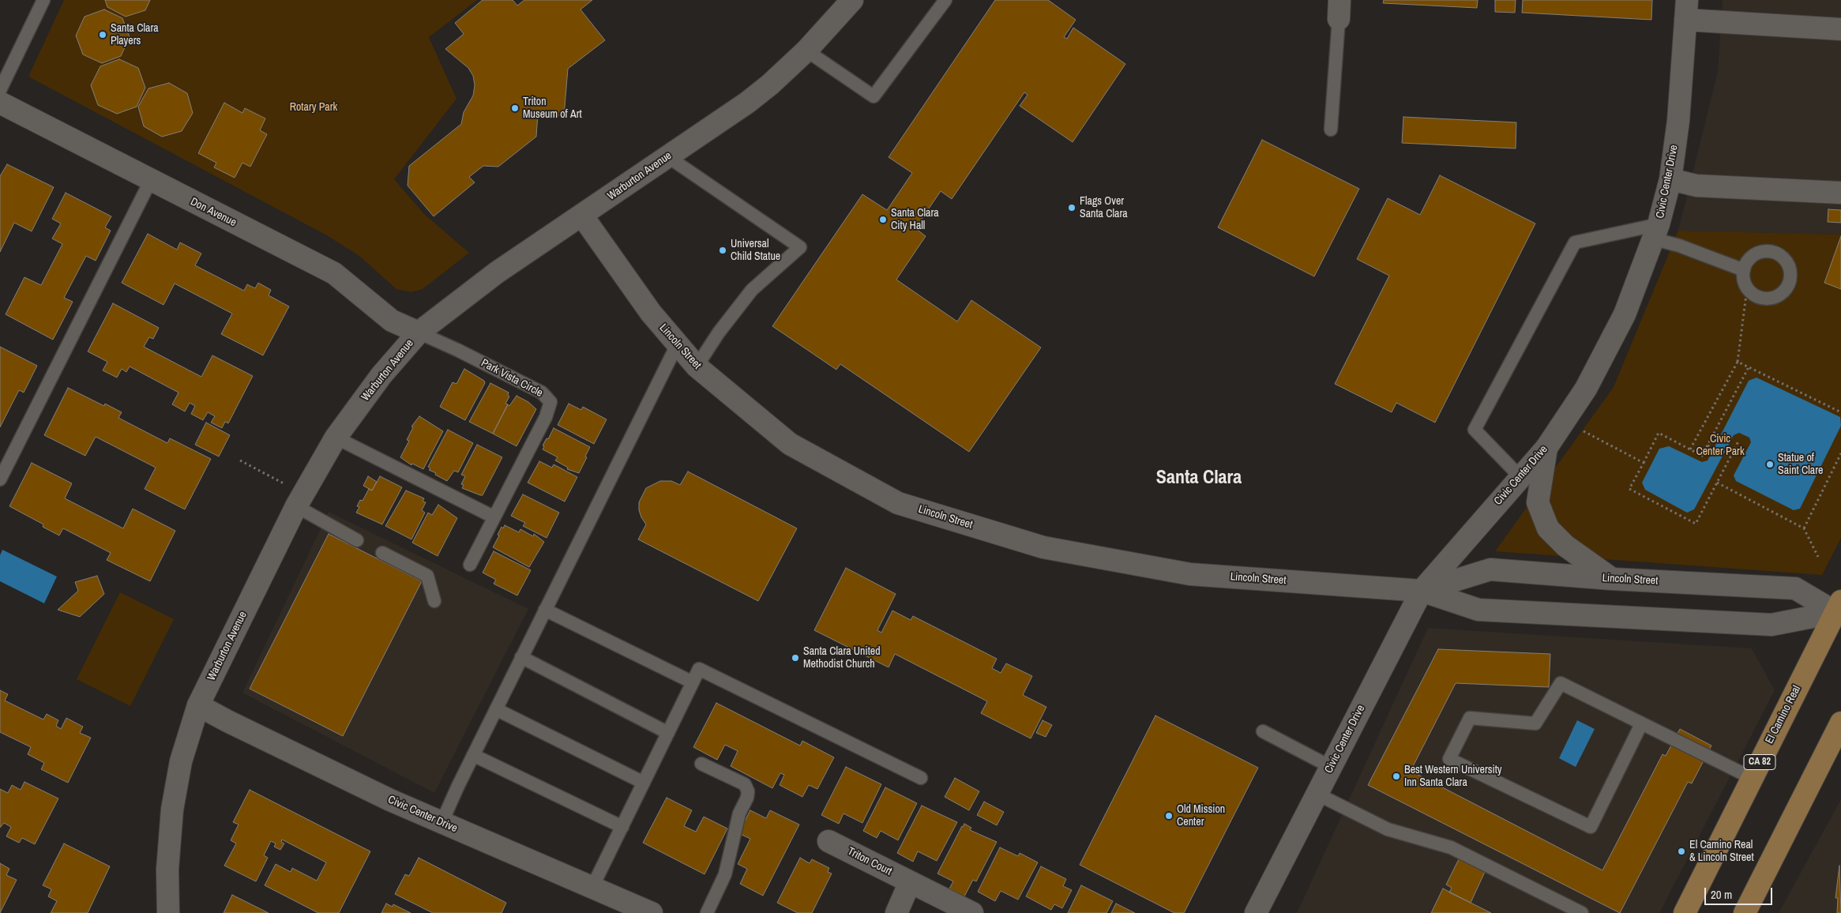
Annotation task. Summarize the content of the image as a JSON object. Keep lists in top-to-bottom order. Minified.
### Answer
{"streets":{"main road":["El Camino Real","CA 82"],"street":["Warburton Avenue","Civic Center Drive","Don Avenue","Lincoln Street","Triton Court"],"lane":["Park Vista Circle"]},"crossings":[["Warburton Avenue","Civic Center Drive"],["Warburton Avenue","Don Avenue"],["Warburton Avenue","Lincoln Street"],["Warburton Avenue","Park Vista Circle"],["Civic Center Drive","Lincoln Street"],["Don Avenue","Park Vista Circle"],["Lincoln Street","El Camino Real"]],"districts":["Santa Clara"],"parks":["Rotary Park","Civic Center Park"],"places":["Santa Clara Players","Triton Museum of Art","Flags Over Santa Clara","Santa Clara City Hall","Universal Child Statue","Statue of Saint Clare","Santa Clara United Methodist Church","Best Western University Inn Santa Clara","Old Mission Center","El Camino Real & Lincoln Street"],"scale_bar":"20 m"}
